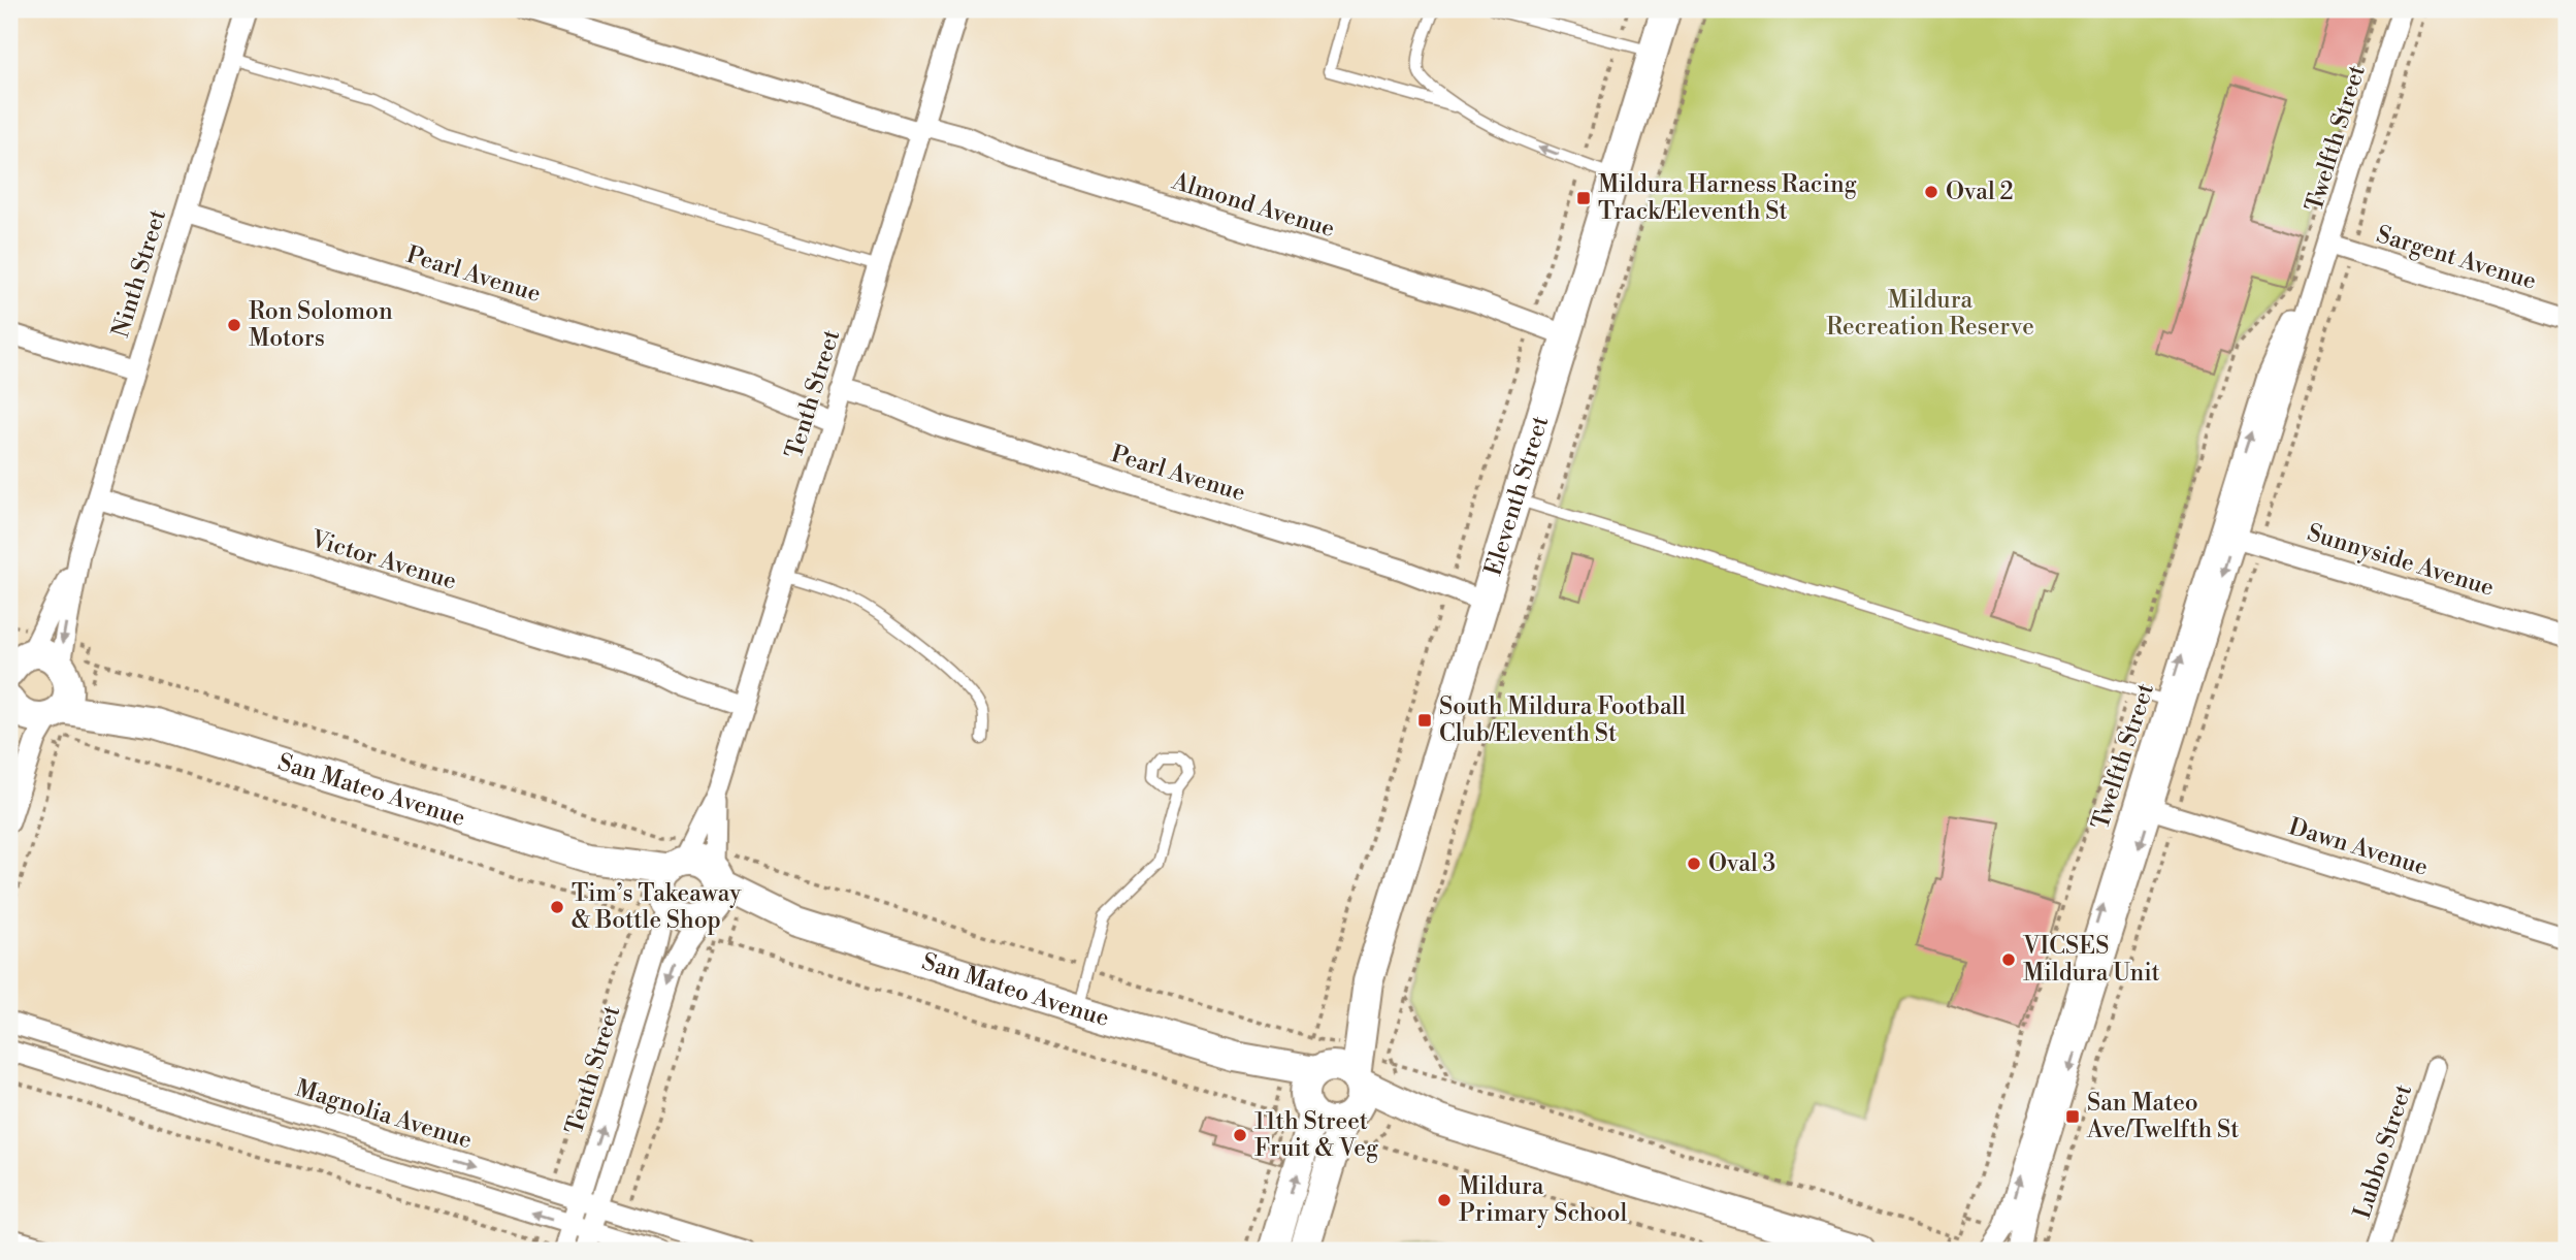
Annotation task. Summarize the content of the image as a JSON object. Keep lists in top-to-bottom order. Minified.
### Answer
{"streets":{"street":["Twelfth Street","Almond Avenue","Sargent Avenue","Ninth Street","Pearl Avenue","Tenth Street","Eleventh Street","Victor Avenue","Sunnyside Avenue","San Mateo Avenue","Dawn Avenue","Magnolia Avenue","Lubbo Street"]},"crossings":[["Twelfth Street","Sargent Avenue"],["Twelfth Street","Sunnyside Avenue"],["Twelfth Street","Dawn Avenue"],["Almond Avenue","Tenth Street"],["Almond Avenue","Eleventh Street"],["Ninth Street","Pearl Avenue"],["Ninth Street","Victor Avenue"],["Ninth Street","San Mateo Avenue"],["Pearl Avenue","Tenth Street"],["Pearl Avenue","Eleventh Street"],["Tenth Street","Victor Avenue"],["Tenth Street","San Mateo Avenue"],["Tenth Street","Magnolia Avenue"],["Eleventh Street","San Mateo Avenue"]],"parks":["Mildura Recreation Reserve"],"places":{"other":["Oval 2","Ron Solomon Motors","Oval 3","Tim’s Takeaway & Bottle Shop","VICSES Mildura Unit","11th Street Fruit & Veg","Mildura Primary School"],"transit":["Mildura Harness Racing Track/Eleventh St","South Mildura Football Club/Eleventh St","San Mateo Ave/Twelfth St"]}}
